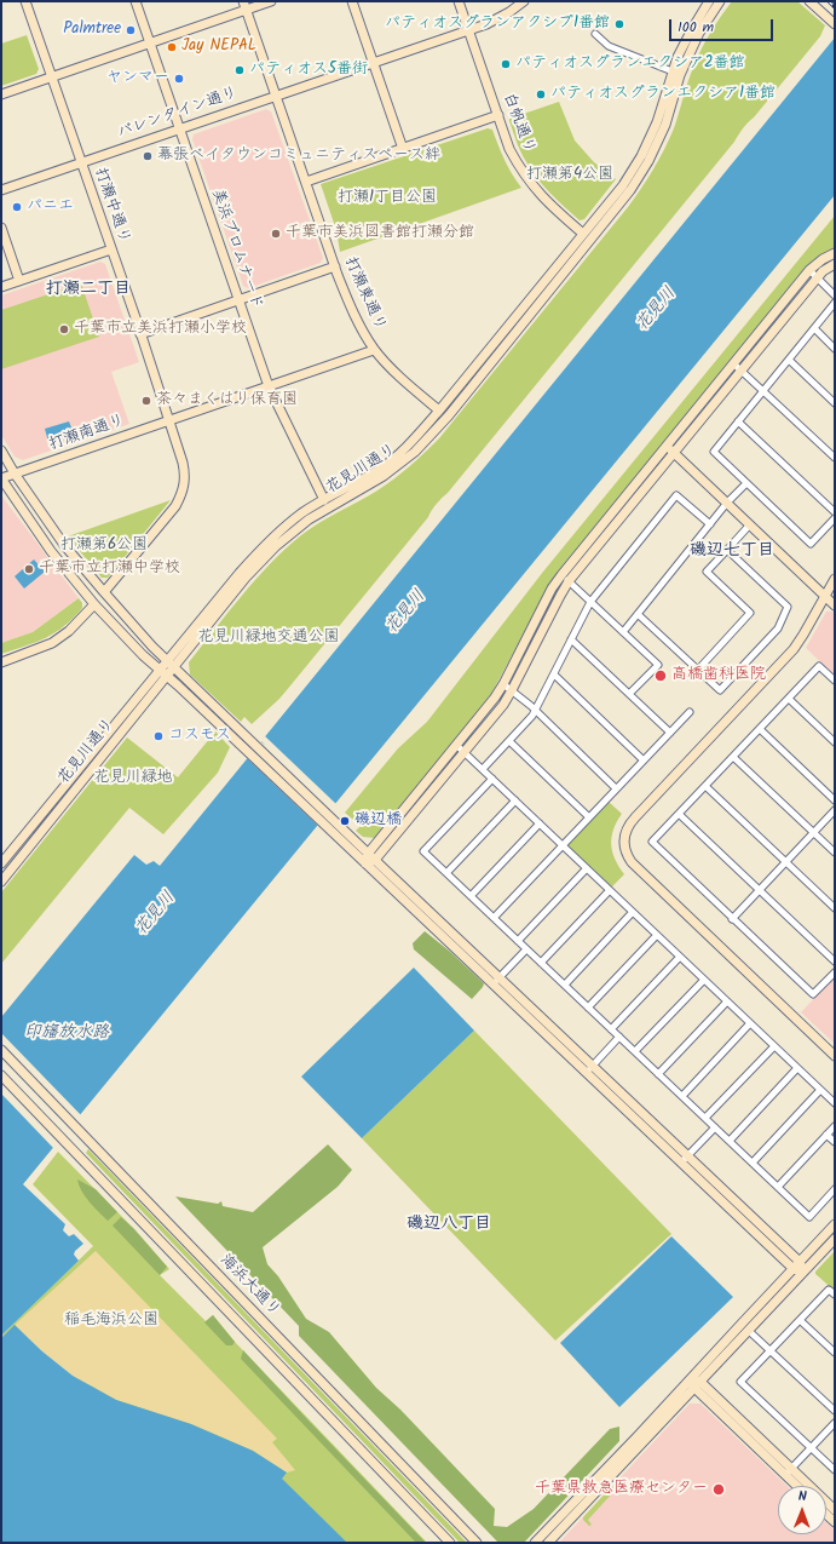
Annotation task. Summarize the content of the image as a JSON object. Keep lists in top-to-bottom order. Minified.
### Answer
{"streets":{"street":["バレンタイン通り","白帆通り","打瀬中通り","美浜プロムナード","打瀬東通り","打瀬南通り","花見川通り","海浜大通り"]},"crossings":[["バレンタイン通り","白帆通り"],["バレンタイン通り","打瀬中通り"],["バレンタイン通り","美浜プロムナード"],["バレンタイン通り","打瀬東通り"],["白帆通り","花見川通り"],["打瀬中通り","打瀬南通り"],["美浜プロムナード","打瀬南通り"],["美浜プロムナード","花見川通り"],["打瀬東通り","打瀬南通り"],["打瀬東通り","花見川通り"]],"districts":["打瀬二丁目","磯辺七丁目","磯辺八丁目"],"water":["花見川","印旛放水路"],"parks":["打瀬第4公園","打瀬1丁目公園","打瀬第6公園","花見川緑地交通公園","花見川緑地","稲毛海浜公園"],"places":["パティオスグランアクシブ1番館","Palmtree","Jay NEPAL","パティオスグランエクシア2番館","パティオス5番街","ヤンマー","パティオスグランエクシア1番館","幕張ベイタウンコミュニティスペース絆","パニエ","千葉市美浜図書館打瀬分館","千葉市立美浜打瀬小学校","茶々まくはり保育園","千葉市立打瀬中学校","高橋歯科医院","コスモス","磯辺橋","千葉県救急医療センター"],"scale_bar":"100 m","north":"top"}
